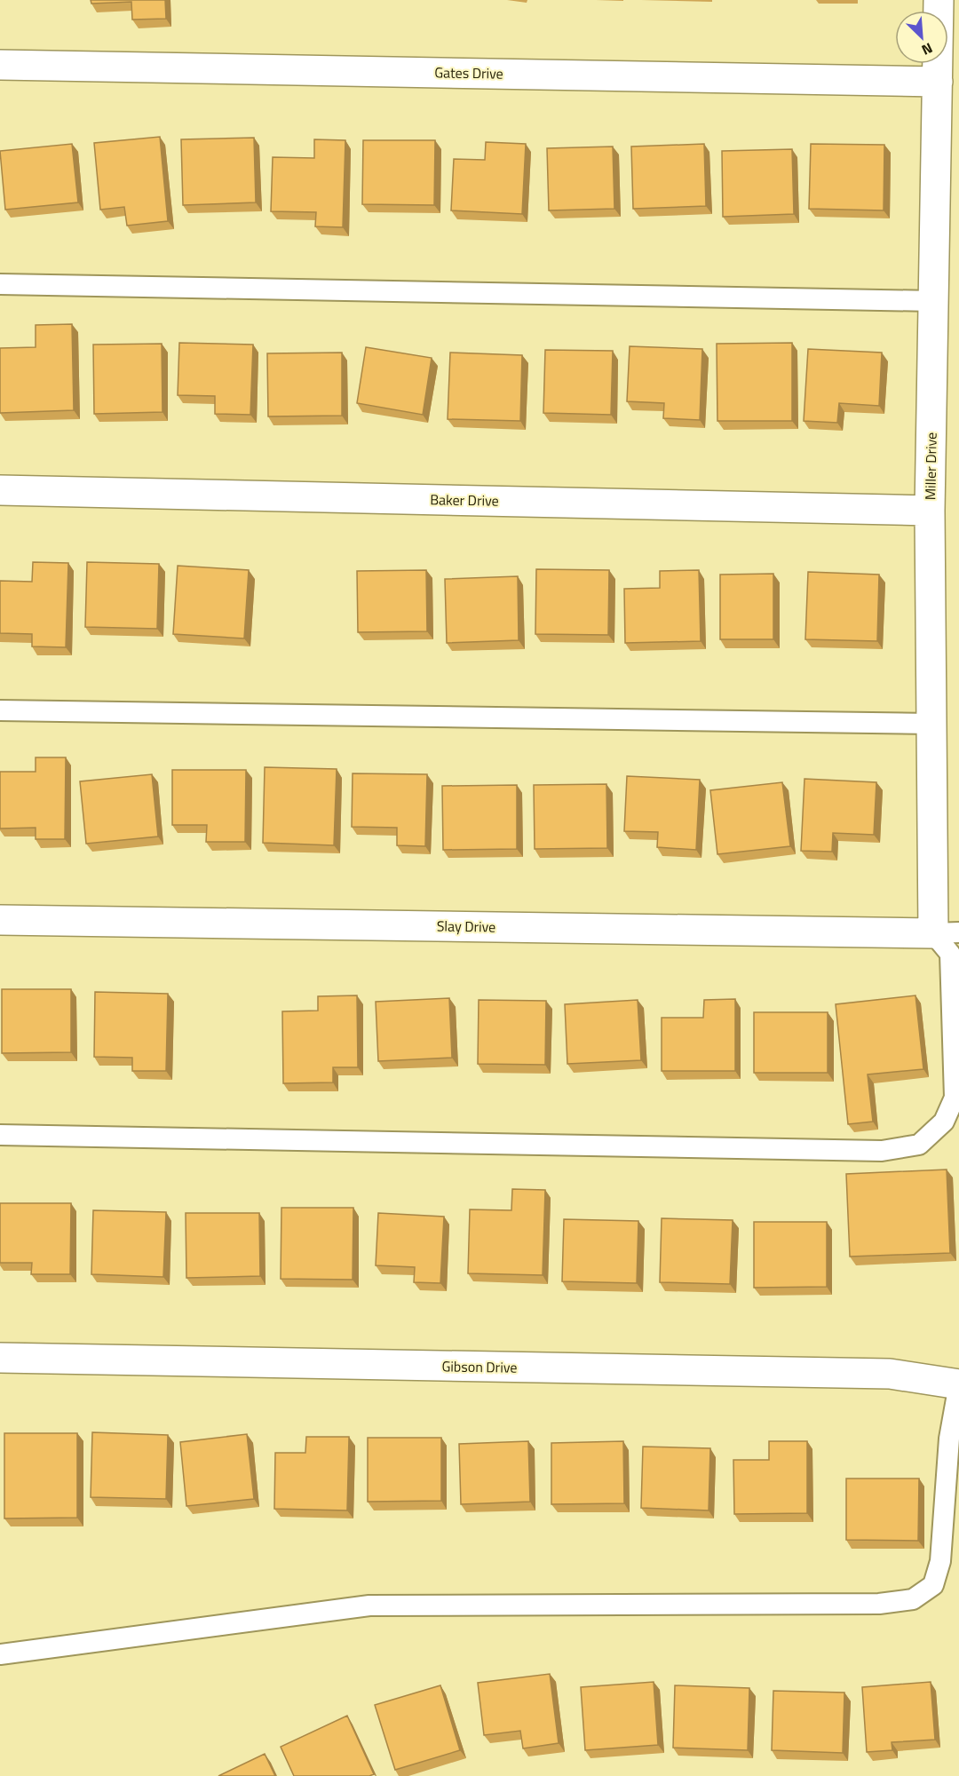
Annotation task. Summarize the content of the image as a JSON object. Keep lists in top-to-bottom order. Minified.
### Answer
{"streets":{"street":["Gates Drive","Miller Drive","Baker Drive","Slay Drive","Gibson Drive"]},"crossings":[["Gates Drive","Miller Drive"],["Miller Drive","Baker Drive"],["Miller Drive","Slay Drive"]],"north":"bottom right"}
